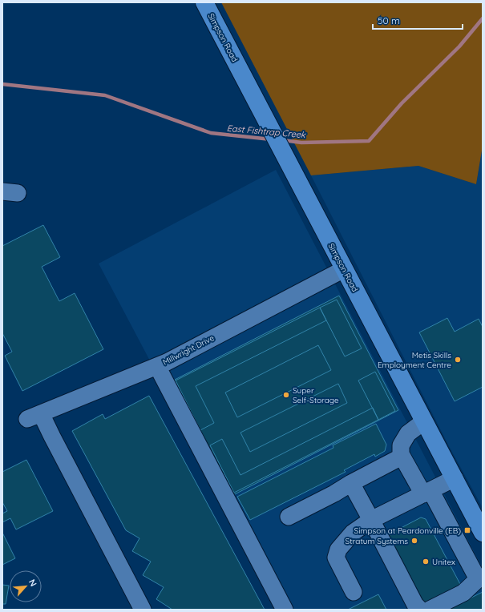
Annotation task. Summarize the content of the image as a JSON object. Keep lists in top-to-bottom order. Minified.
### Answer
{"streets":{"main road":["Simpson Road"],"street":["Millwright Drive"]},"crossings":[["Simpson Road","Millwright Drive"]],"water":["East Fishtrap Creek"],"places":{"other":["Metis Skills Employment Centre","Super Self-Storage","Stratum Systems","Unitex"],"transit":["Simpson at Peardonville (EB)"]},"scale_bar":"50 m","north":"top right"}
